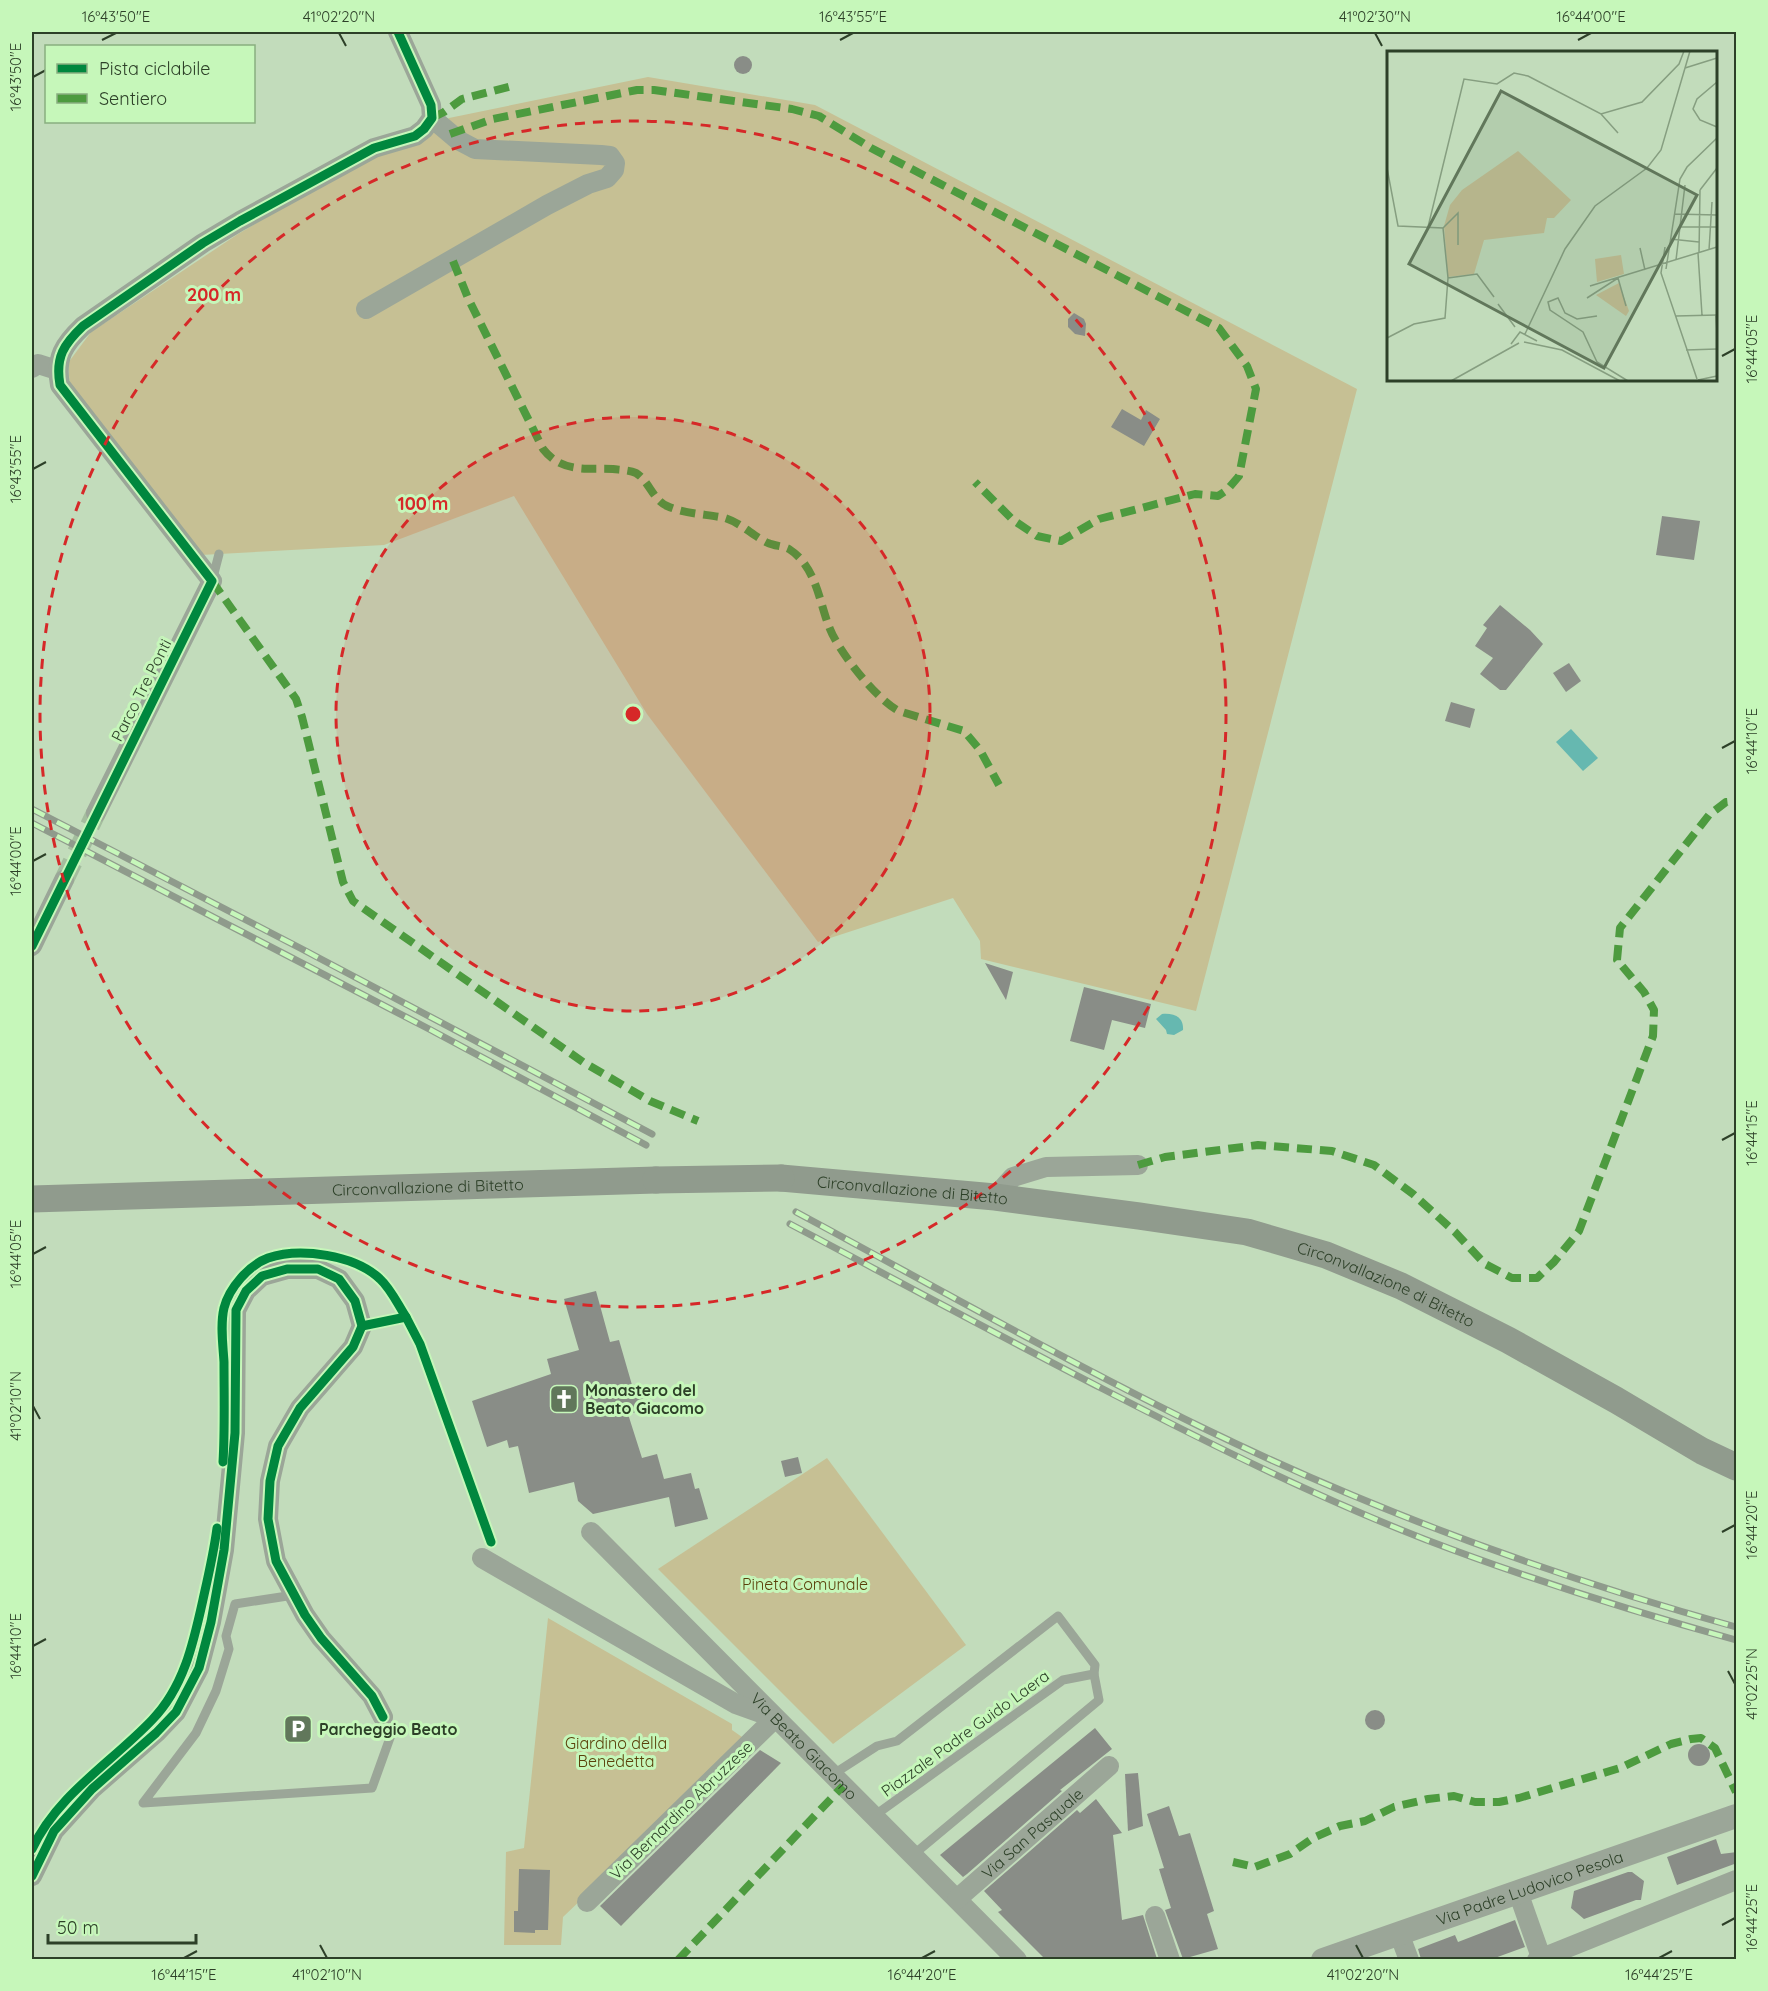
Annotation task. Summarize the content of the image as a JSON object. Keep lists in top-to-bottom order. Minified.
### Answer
{"streets":{"main road":["Circonvallazione di Bitetto"],"street":["Parco Tre Ponti","Via Beato Giacomo","Via Bernardino Abruzzese","Via San Pasquale","Via Padre Ludovico Pesola"],"lane":["Piazzale Padre Guido Laera"]},"crossings":[["Piazzale Padre Guido Laera","Via Beato Giacomo"],["Via Beato Giacomo","Via Bernardino Abruzzese"],["Via Beato Giacomo","Via San Pasquale"]],"parks":["Pineta Comunale","Giardino della Benedetta"],"places":{"church":["Monastero del Beato Giacomo"],"parking":["Parcheggio Beato"]},"legend":["Pista ciclabile","Sentiero"],"scale_bar":"50 m","coordinates":["16°43'50\"E","41°02'20\"N","16°43'55\"E","41°02'30\"N","16°44'00\"E","16°44'05\"E","16°44'10\"E","16°44'15\"E","41°02'10\"N","16°44'20\"E","41°02'25\"N","16°44'25\"E"],"rings":["200 m","100 m"]}
